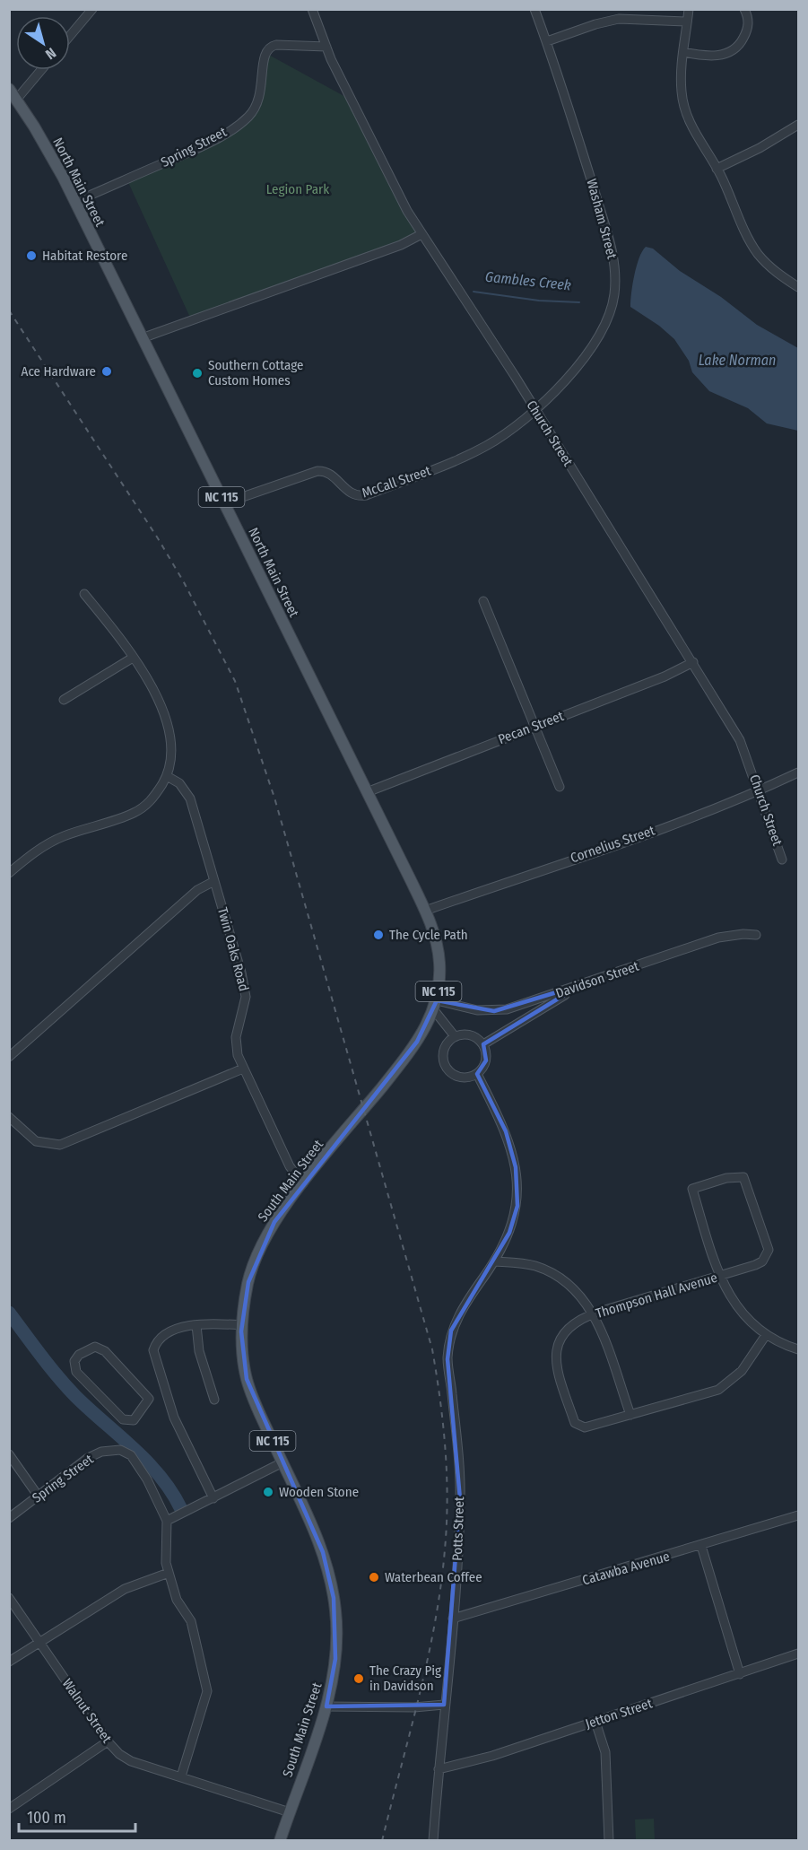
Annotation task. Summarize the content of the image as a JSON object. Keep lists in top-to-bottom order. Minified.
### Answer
{"streets":{"main road":["North Main Street","NC 115","South Main Street"],"street":["Spring Street","Washam Street","Church Street","McCall Street","Pecan Street","Cornelius Street","Twin Oaks Road","Davidson Street","Thompson Hall Avenue","Potts Street","Catawba Avenue","Walnut Street","Jetton Street"]},"crossings":[["Spring Street","North Main Street"],["Spring Street","Church Street"],["Spring Street","Walnut Street"],["North Main Street","McCall Street"],["North Main Street","Pecan Street"],["North Main Street","Cornelius Street"],["North Main Street","Davidson Street"],["North Main Street","South Main Street"],["Washam Street","Church Street"],["Washam Street","McCall Street"],["Church Street","McCall Street"],["Church Street","Pecan Street"],["Church Street","Cornelius Street"],["Twin Oaks Road","South Main Street"],["South Main Street","Walnut Street"],["Potts Street","Catawba Avenue"],["Potts Street","Jetton Street"]],"water":["Gambles Creek","Lake Norman"],"parks":["Legion Park"],"places":["Habitat Restore","Ace Hardware","Southern Cottage Custom Homes","The Cycle Path","Wooden Stone","Waterbean Coffee","The Crazy Pig in Davidson"],"scale_bar":"100 m","north":"bottom right"}
